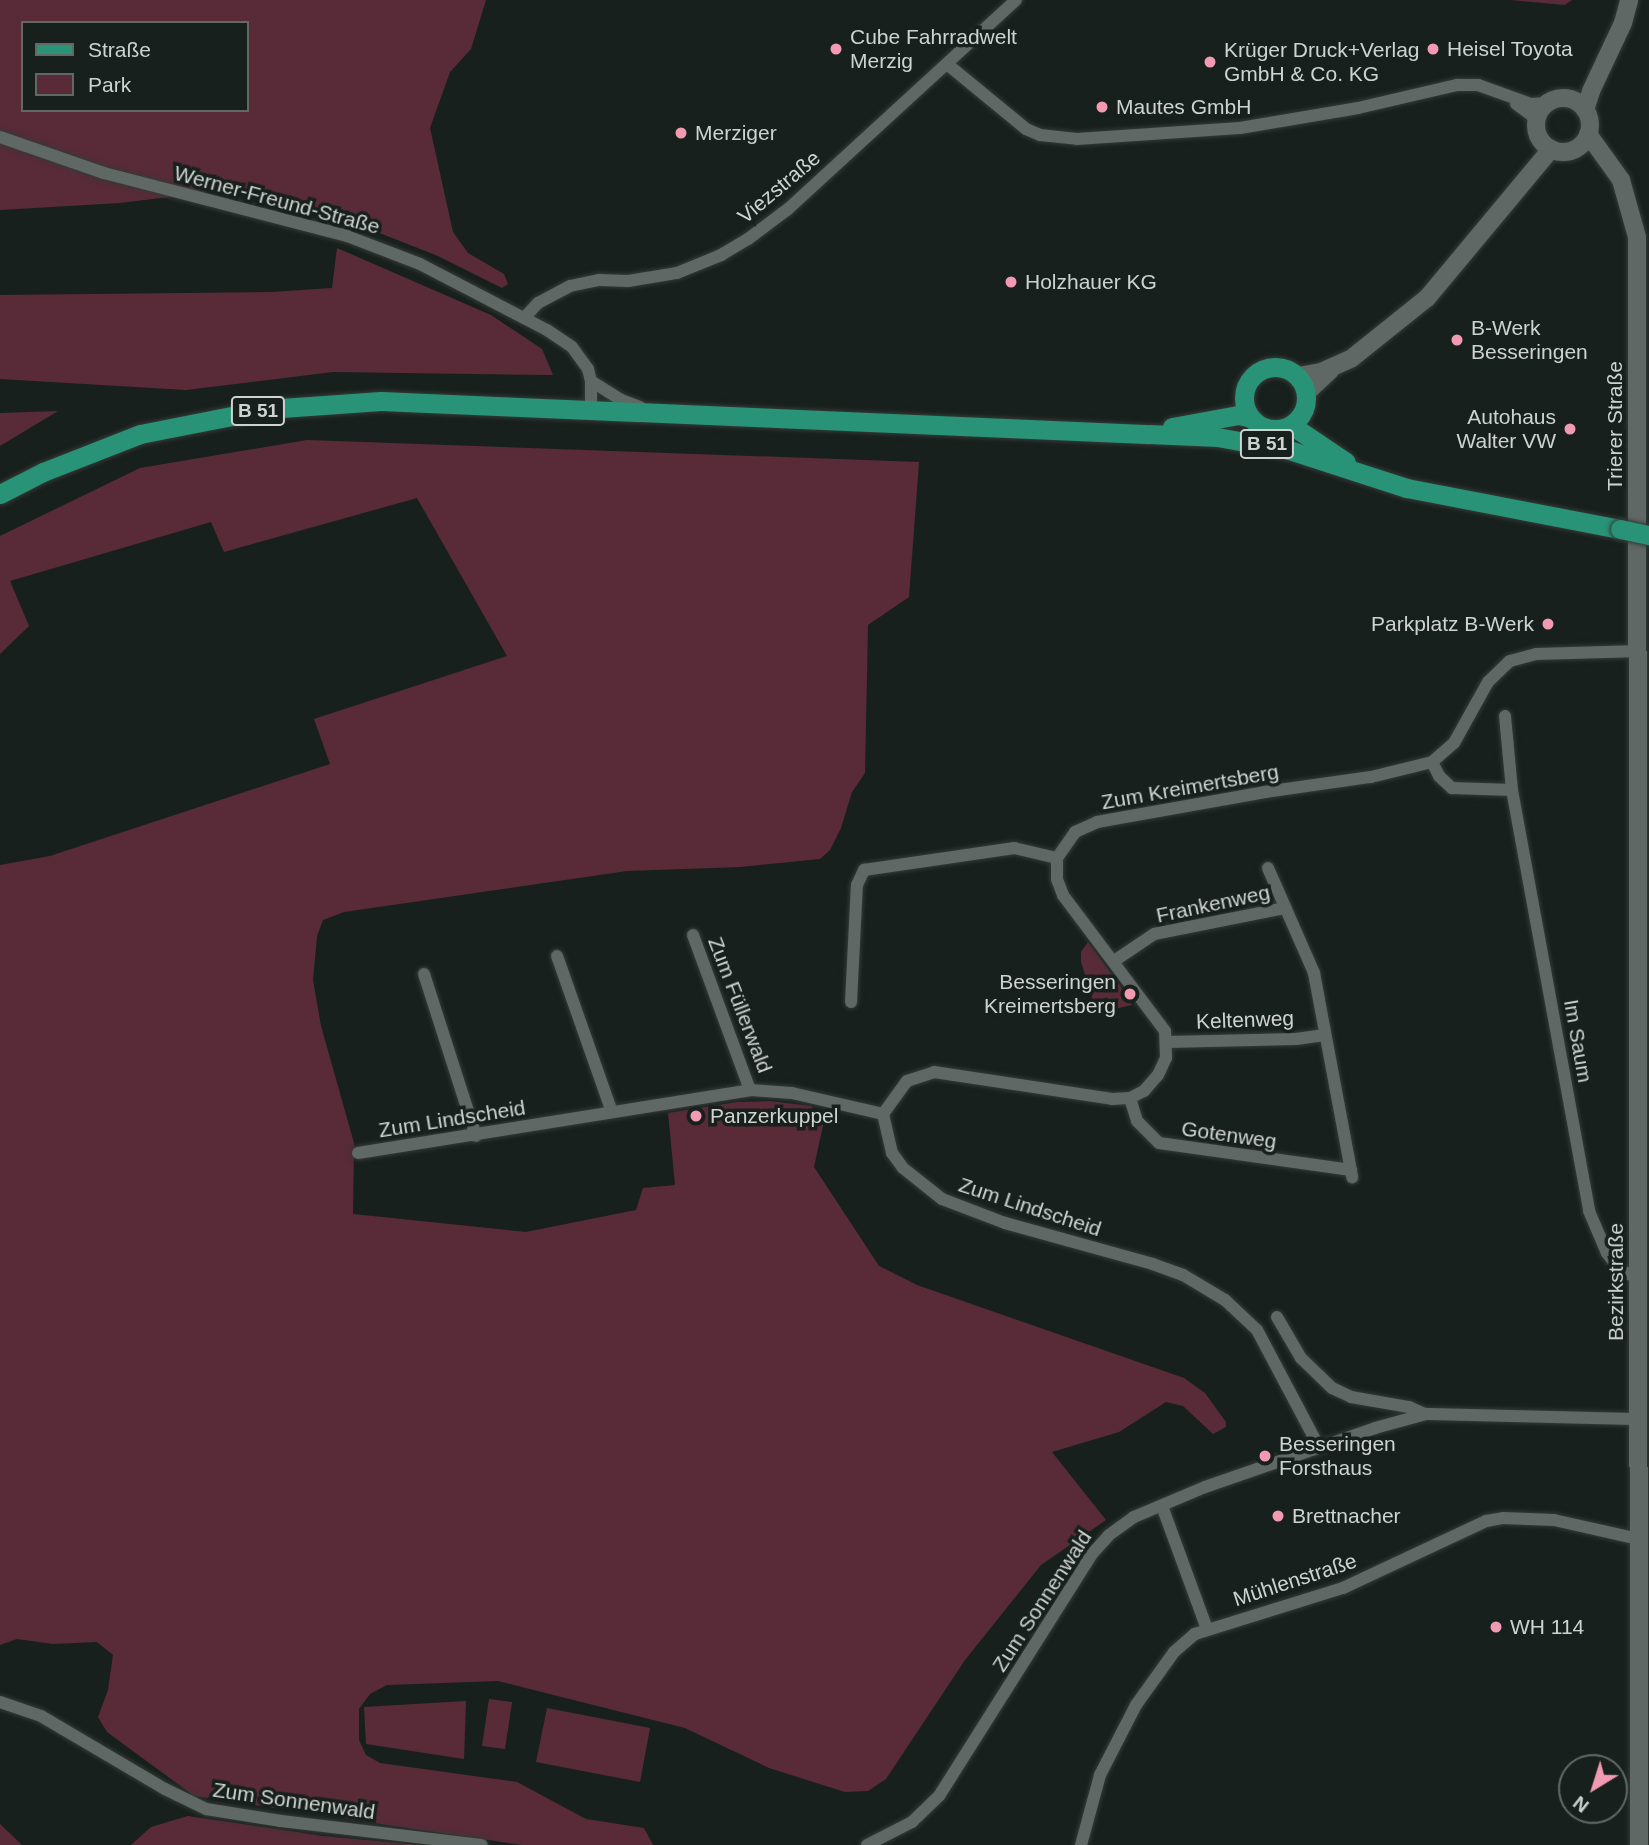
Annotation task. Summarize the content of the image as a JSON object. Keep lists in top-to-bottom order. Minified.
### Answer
{"streets":{"main road":["B 51"],"street":["Viezstraße","Werner-Freund-Straße","Trierer Straße","Zum Kreimertsberg","Frankenweg","Zum Füllerwald","Keltenweg","Im Saum","Zum Lindscheid","Gotenweg","Bezirkstraße","Mühlenstraße","Zum Sonnenwald"]},"crossings":[["Viezstraße","Werner-Freund-Straße"],["Werner-Freund-Straße","B 51"],["Trierer Straße","Bezirkstraße"],["Frankenweg","Keltenweg"],["Zum Füllerwald","Zum Lindscheid"],["Keltenweg","Gotenweg"],["Im Saum","Bezirkstraße"],["Zum Lindscheid","Zum Sonnenwald"],["Bezirkstraße","Mühlenstraße"],["Bezirkstraße","Zum Sonnenwald"]],"places":["Cube Fahrradwelt Merzig","Heisel Toyota","Krüger Druck+Verlag GmbH & Co. KG","Mautes GmbH","Merziger","Holzhauer KG","B-Werk Besseringen","Autohaus Walter VW","Parkplatz B-Werk","Besseringen Kreimertsberg","Panzerkuppel","Besseringen Forsthaus","Brettnacher","WH 114"],"legend":["Straße","Park"],"north":"bottom left"}
